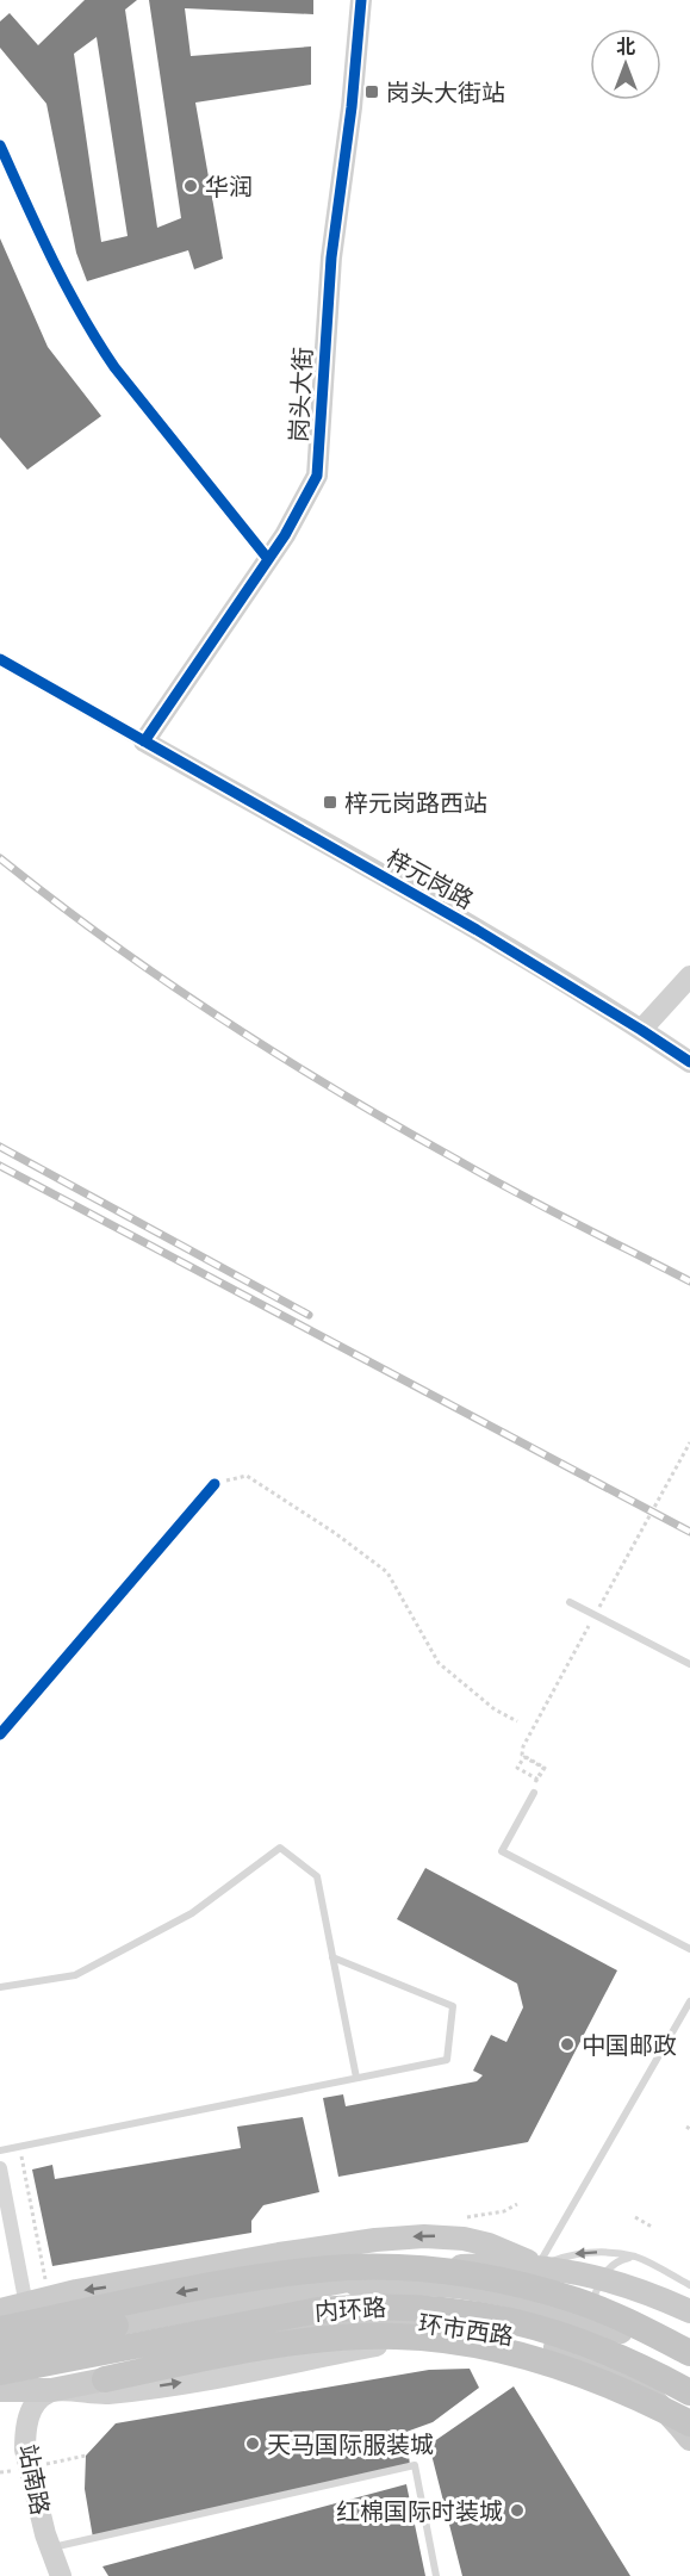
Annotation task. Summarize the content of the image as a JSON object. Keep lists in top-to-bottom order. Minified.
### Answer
{"streets":{"highway":["内环路"],"main road":["环市西路"],"street":["岗头大街","梓元岗路","站南路"]},"crossings":[["岗头大街","梓元岗路"]],"places":{"transit":["岗头大街站","梓元岗路西站"],"other":["华润","中国邮政","天马国际服装城","红棉国际时装城"]},"north":"top"}
